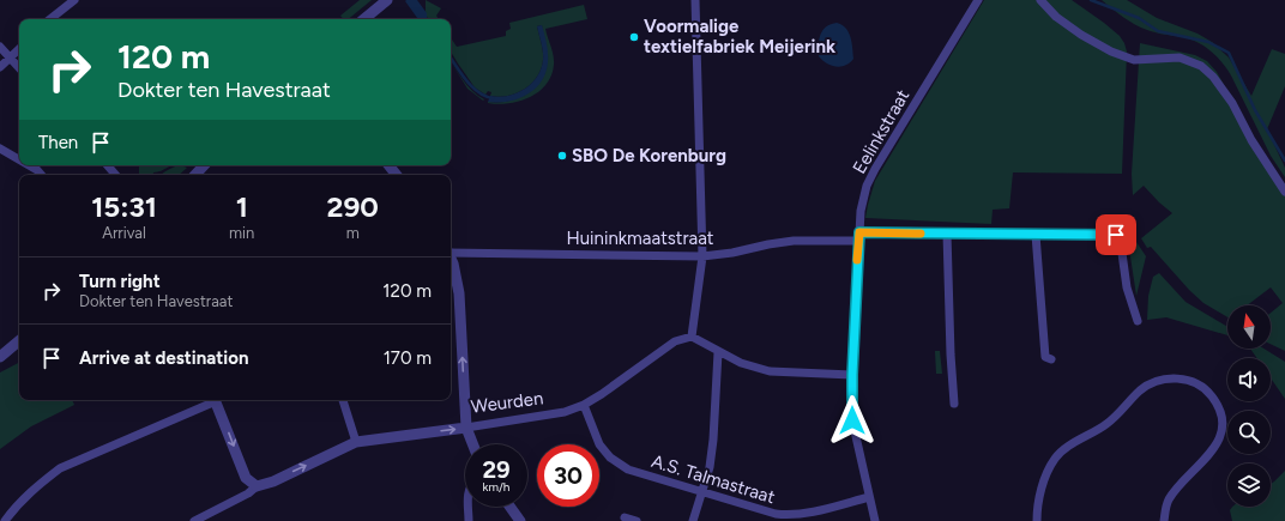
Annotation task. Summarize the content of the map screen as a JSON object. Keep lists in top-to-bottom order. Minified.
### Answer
{"streets":{"street":["Eelinkstraat","Huininkmaatstraat","Weurden","A.S. Talmastraat"]},"crossings":[["Eelinkstraat","Huininkmaatstraat"],["Eelinkstraat","A.S. Talmastraat"],["Weurden","A.S. Talmastraat"]],"one_way":["Weurden"],"places":["Voormalige textielfabriek Meijerink","SBO De Korenburg"],"north":"top","page":{"turn":["120 m","Dokter ten Havestraat"],"then":"Then","eta":["15:31","Arrival","1","min","290","m"],"list":[{"name":"Turn right","note":"Dokter ten Havestraat","value":"120 m"},{"name":"Arrive at destination","value":"170 m"}],"speed":"29 km/h","limit":"30"}}
